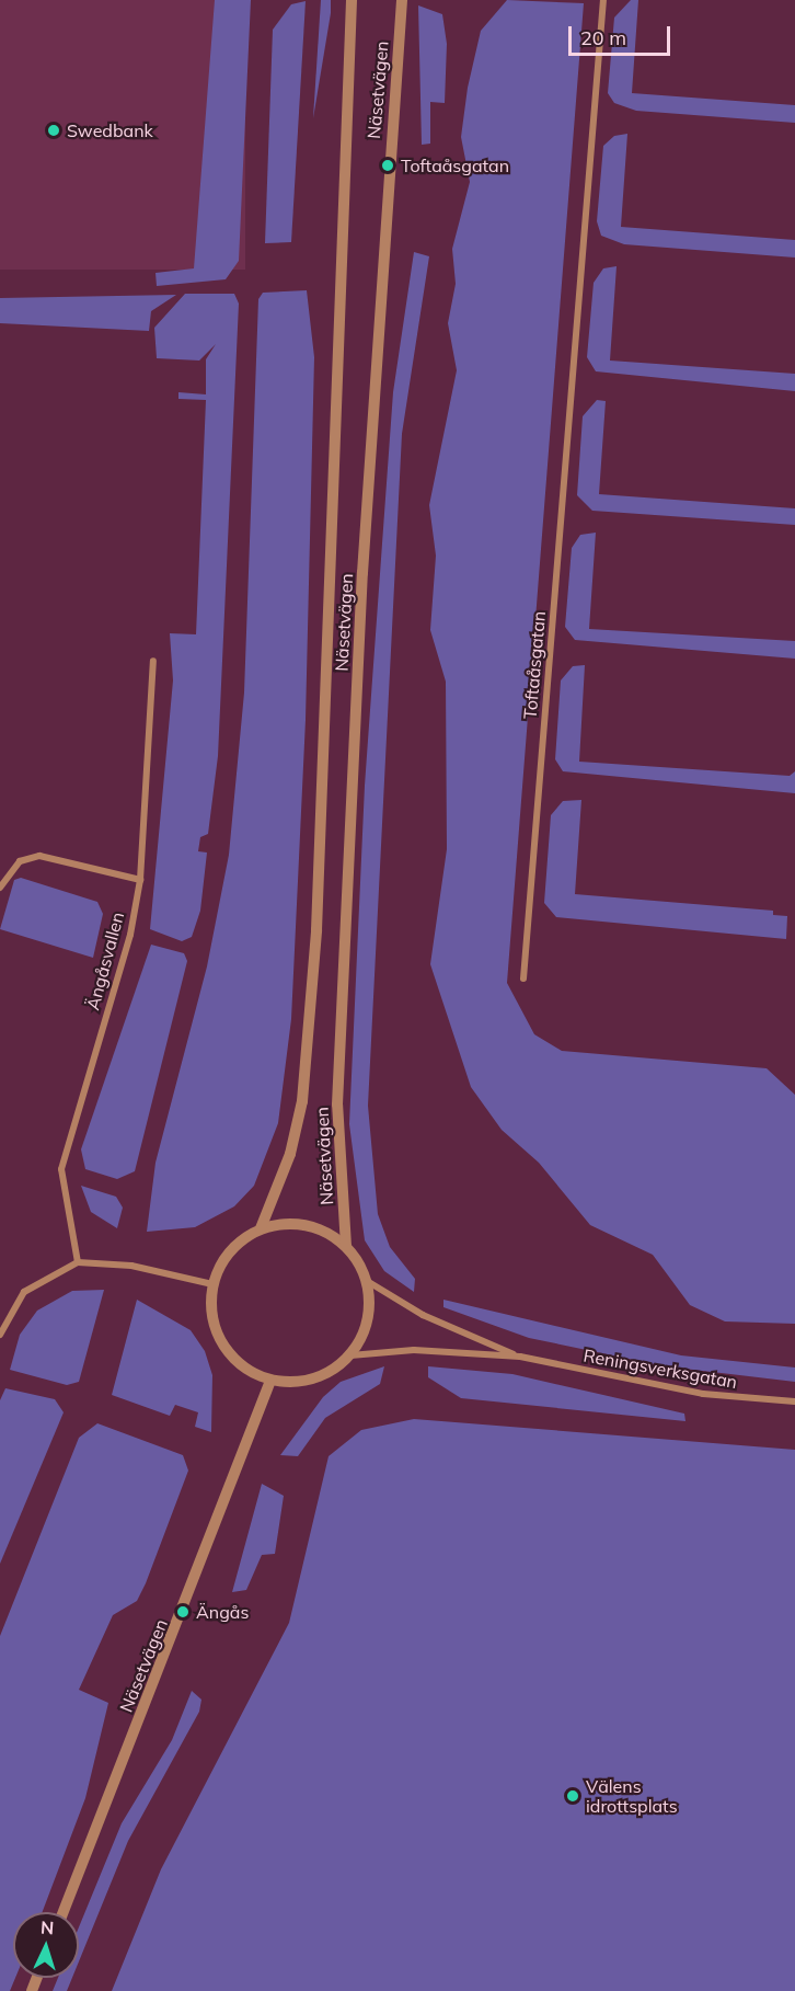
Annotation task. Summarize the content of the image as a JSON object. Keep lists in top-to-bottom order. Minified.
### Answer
{"streets":{"street":["Näsetvägen","Toftaåsgatan","Ängåsvallen","Reningsverksgatan"]},"crossings":[["Näsetvägen","Reningsverksgatan"]],"places":["Swedbank","Toftaåsgatan","Ängås","Välens idrottsplats"],"scale_bar":"20 m","north":"top"}
